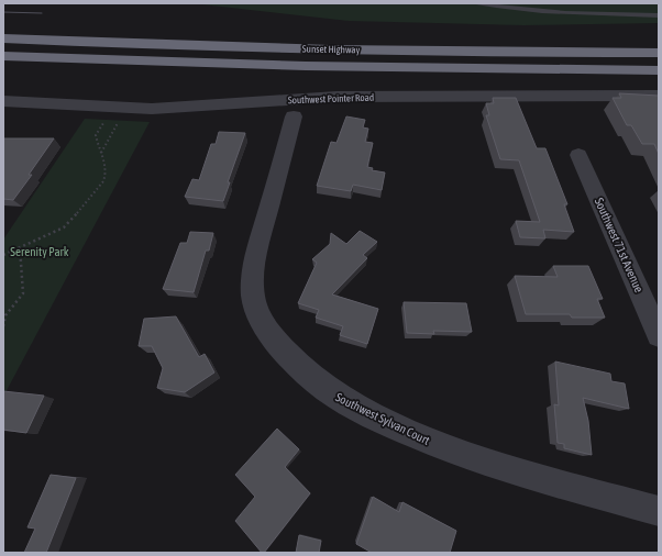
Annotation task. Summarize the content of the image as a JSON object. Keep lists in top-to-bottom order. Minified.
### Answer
{"streets":{"highway":["Sunset Highway"],"street":["Southwest Pointer Road","Southwest 71st Avenue","Southwest Sylvan Court"]},"parks":["Serenity Park"]}
